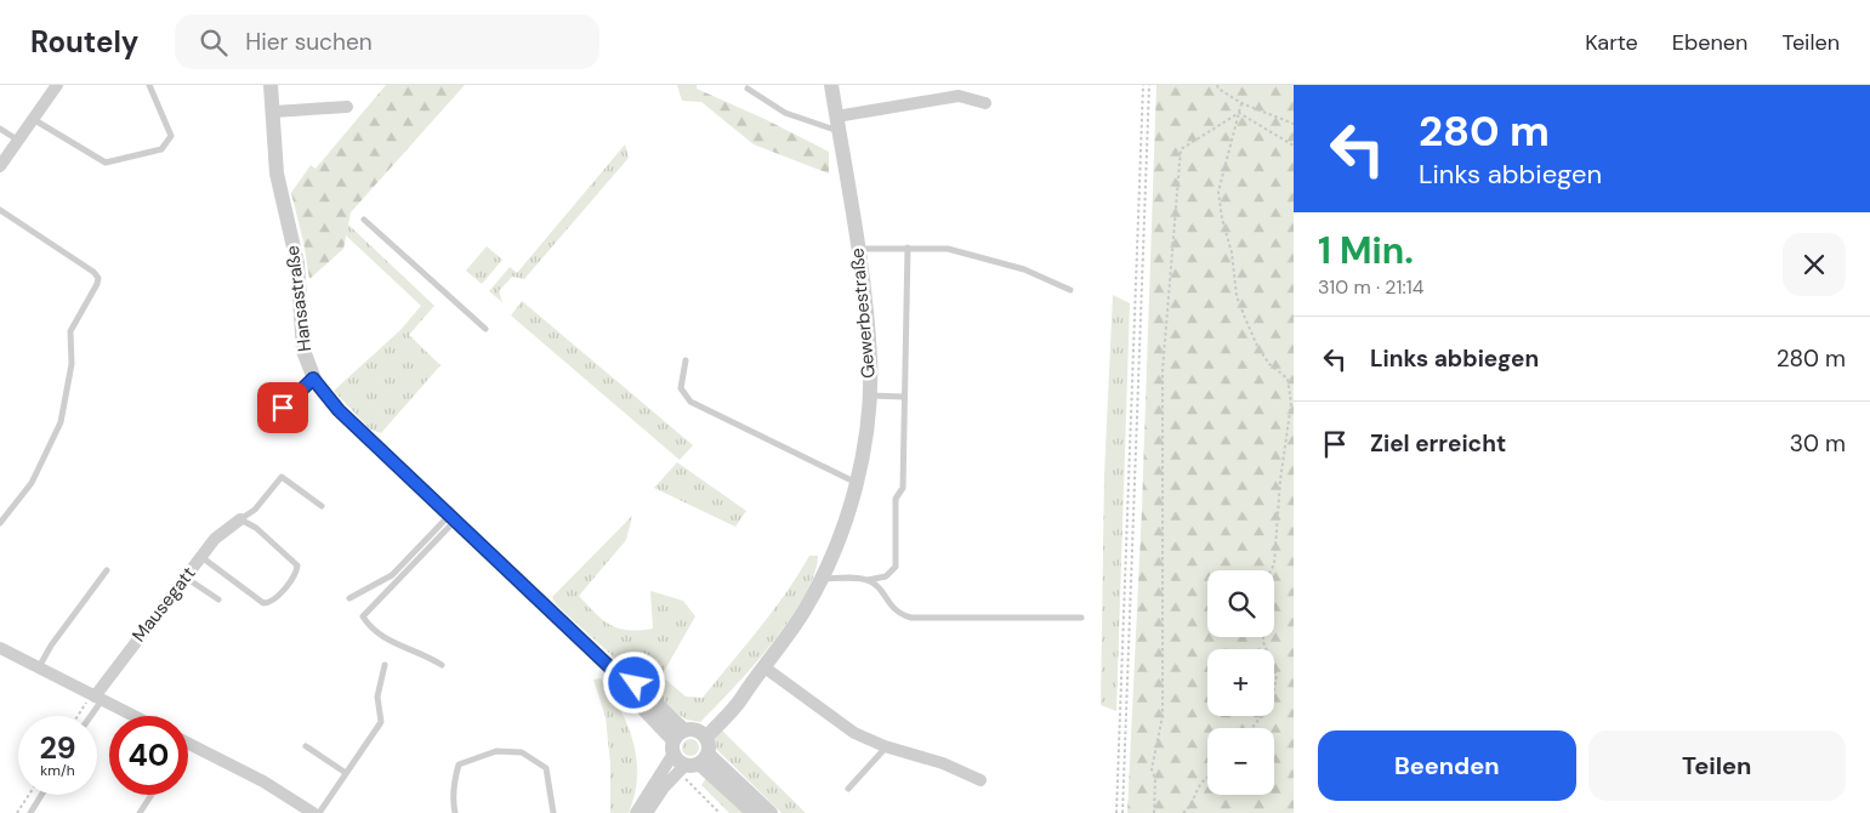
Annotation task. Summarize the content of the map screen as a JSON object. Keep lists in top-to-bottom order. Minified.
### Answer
{"streets":{"street":["Hansastraße","Gewerbestraße","Mausegatt"]},"crossings":[["Hansastraße","Gewerbestraße"]],"page":{"header":"Routely","search":"Hier suchen","nav":["Karte","Ebenen","Teilen"],"turn":["280 m","Links abbiegen"],"heading":["1 Min.","310 m · 21:14"],"list":[{"name":"Links abbiegen","value":"280 m"},{"name":"Ziel erreicht","value":"30 m"}],"map_buttons":["+","−"],"speed":"29 km/h","limit":"40","buttons":["Beenden","Teilen"]}}
